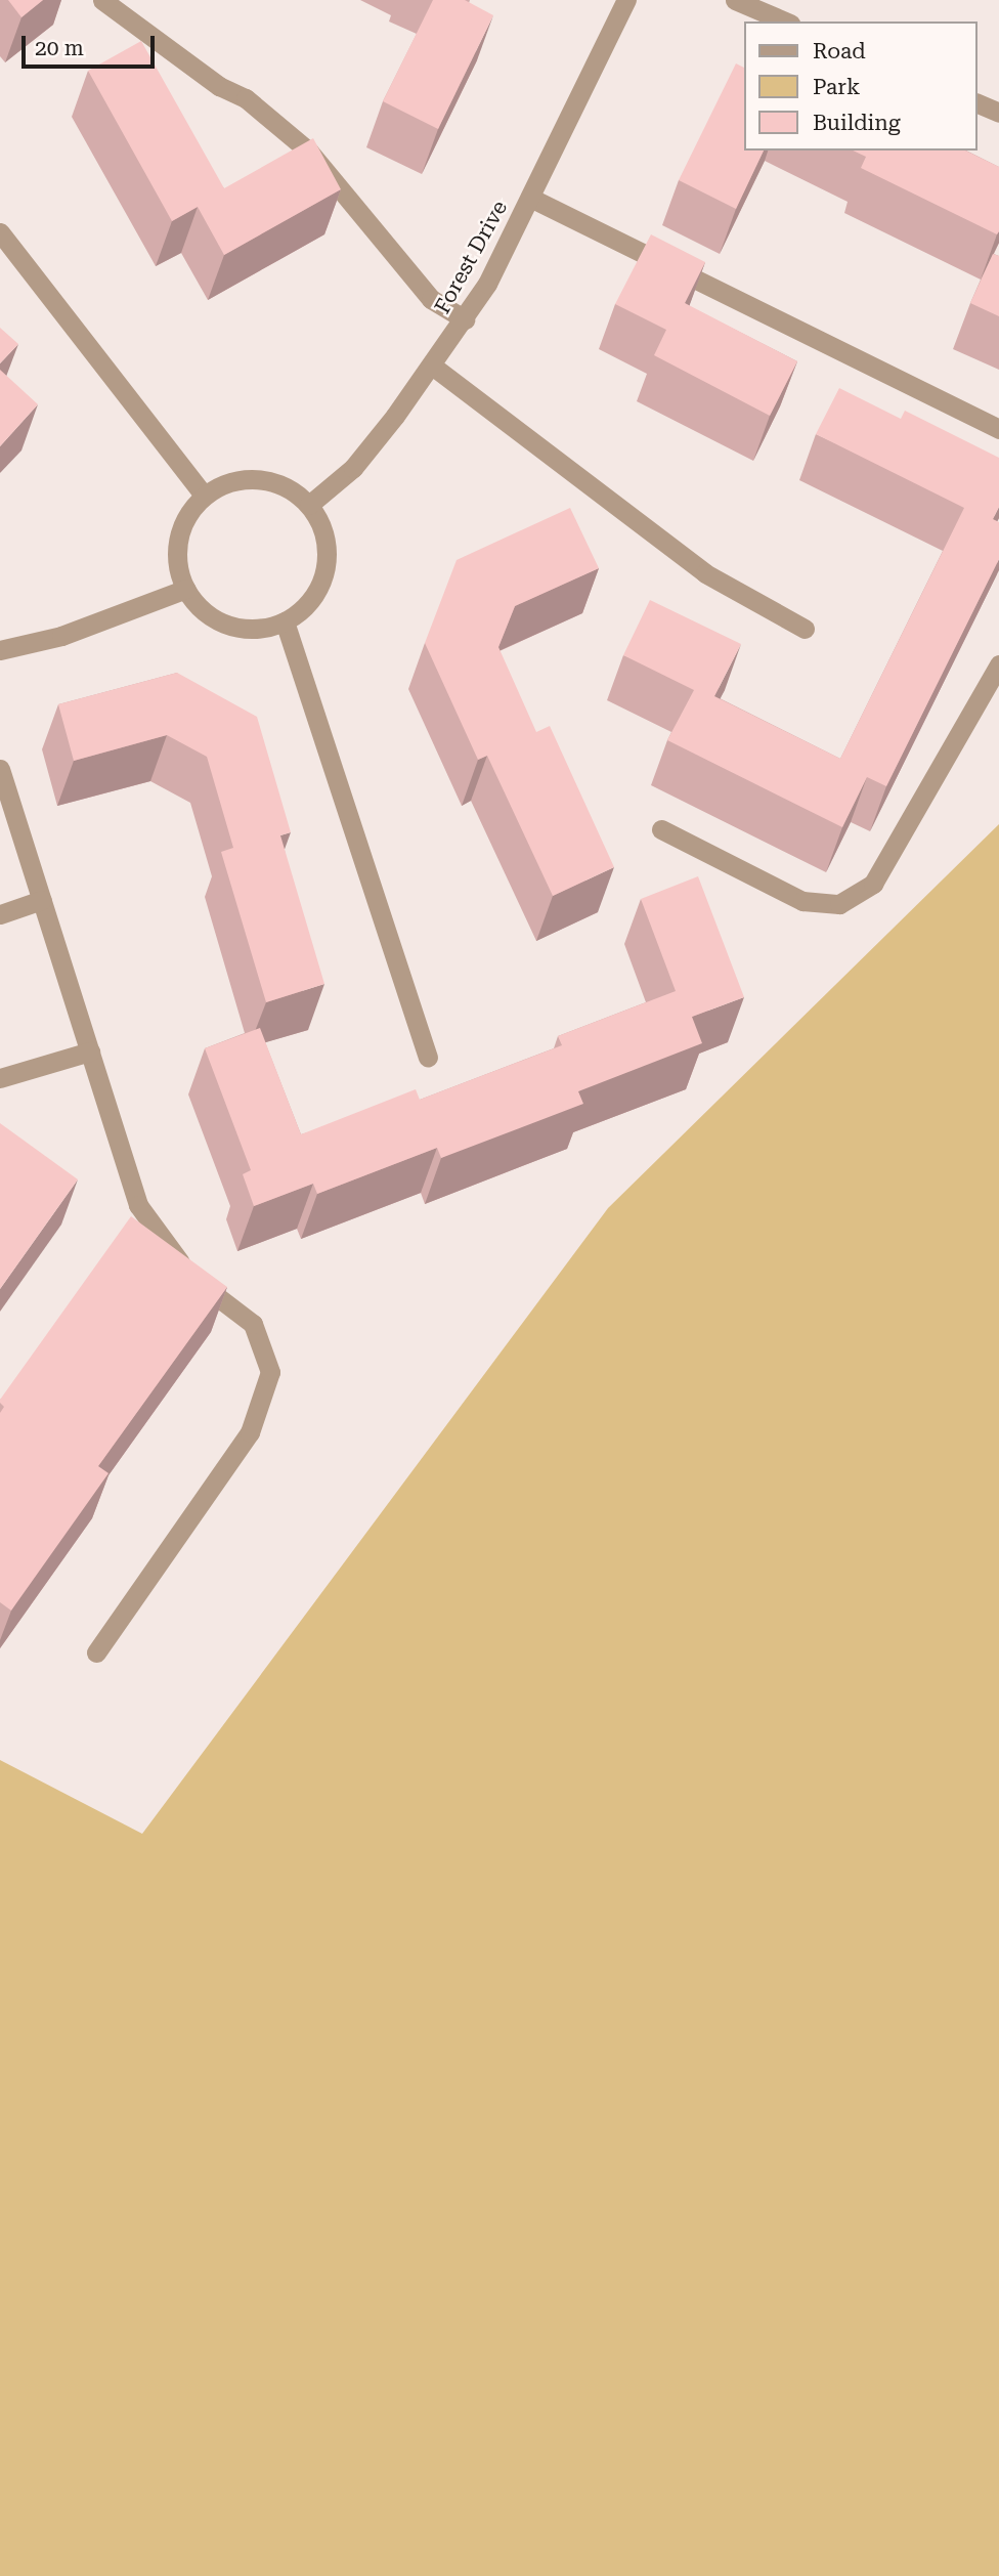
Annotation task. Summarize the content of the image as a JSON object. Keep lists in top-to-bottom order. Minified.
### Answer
{"streets":{"street":["Forest Drive"]},"legend":["Road","Park","Building"],"scale_bar":"20 m"}
